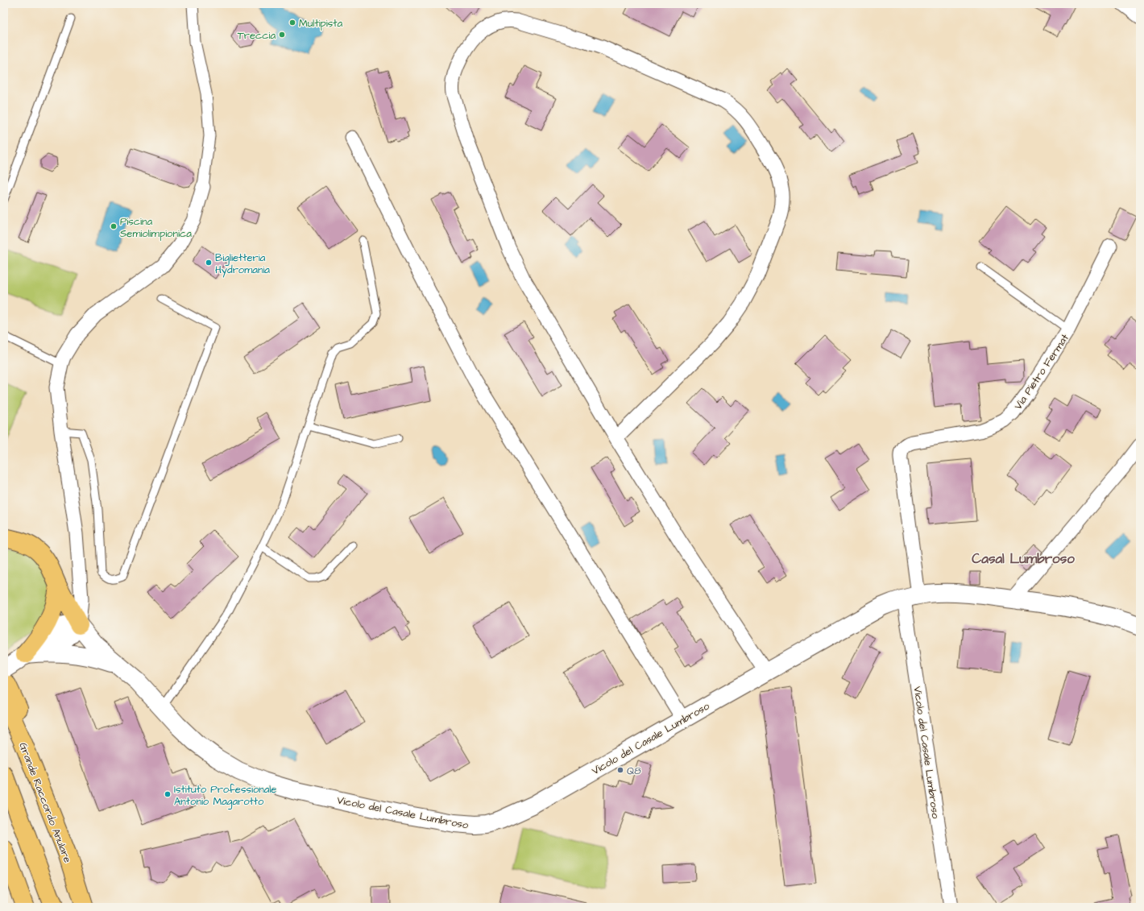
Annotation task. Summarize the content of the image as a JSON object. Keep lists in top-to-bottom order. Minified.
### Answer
{"streets":{"highway":["Grande Raccordo Anulare"],"street":["Via Pietro Fermat","Vicolo del Casale Lumbroso"]},"crossings":[["Via Pietro Fermat","Vicolo del Casale Lumbroso"]],"districts":["Casal Lumbroso"],"places":["Multipista","Treccia","Piscina Semiolimpionica","Biglietteria Hydromania","Q8","Istituto Professionale Antonio Magarotto"]}
